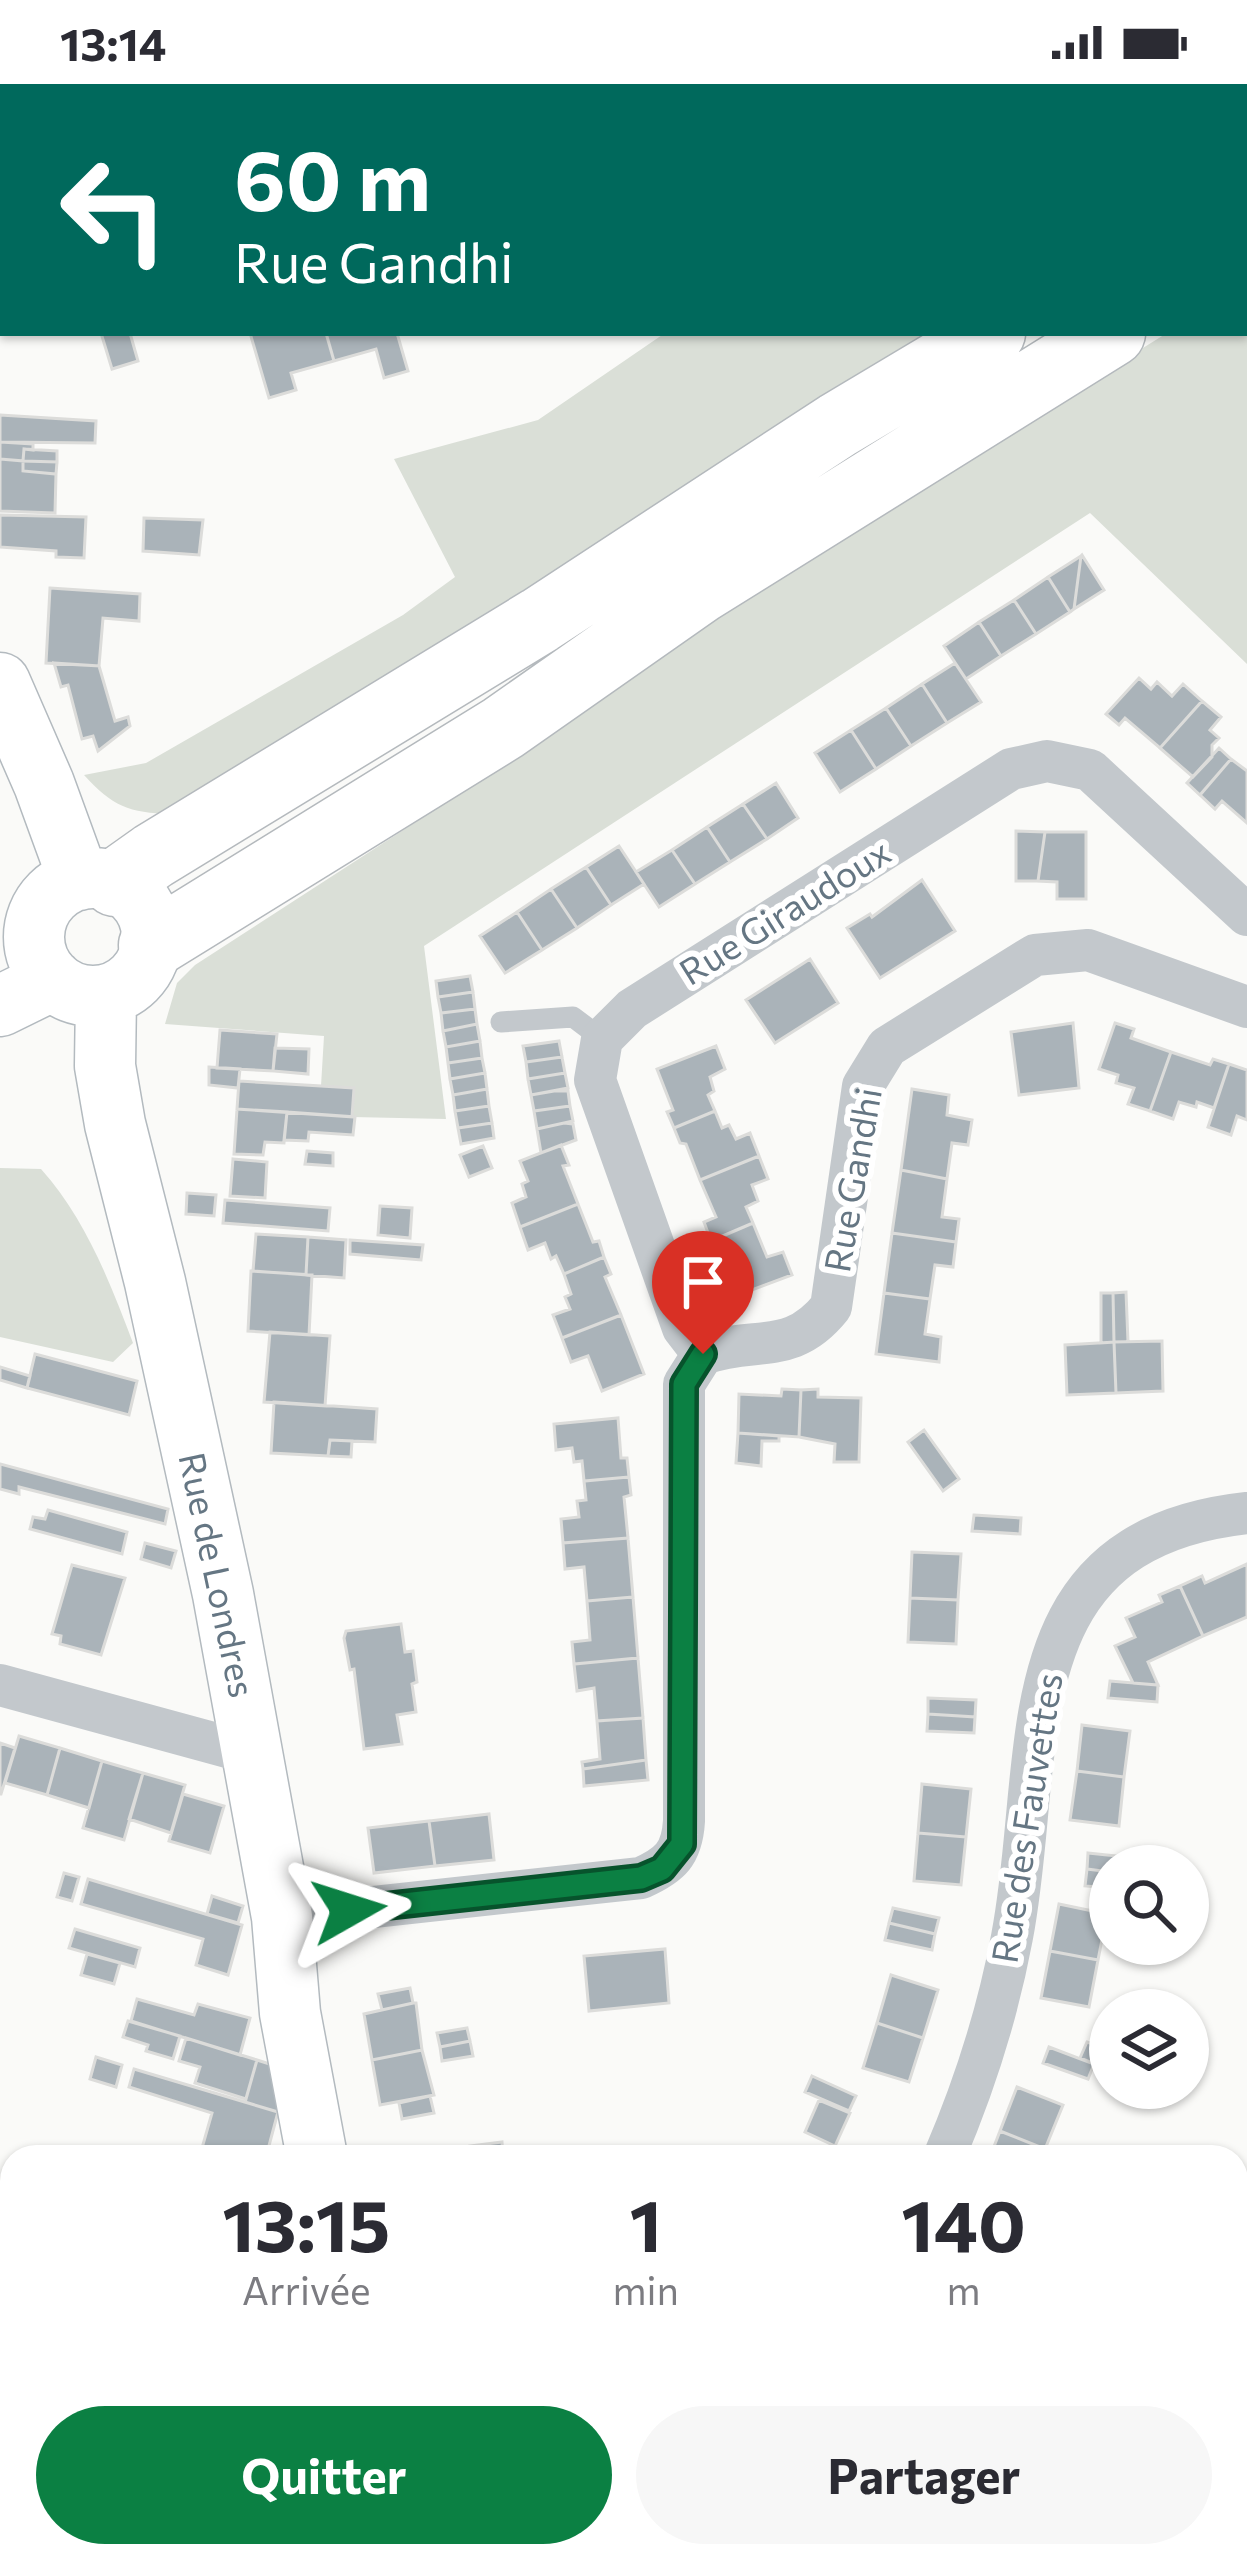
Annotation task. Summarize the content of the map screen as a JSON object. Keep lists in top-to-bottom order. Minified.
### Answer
{"streets":{"street":["Rue Giraudoux","Rue Gandhi","Rue de Londres","Rue des Fauvettes"]},"page":{"status":"13:14","turn":["60 m","Rue Gandhi"],"eta":["13:15","Arrivée","1","min","140","m"],"buttons":["Quitter","Partager"]}}
